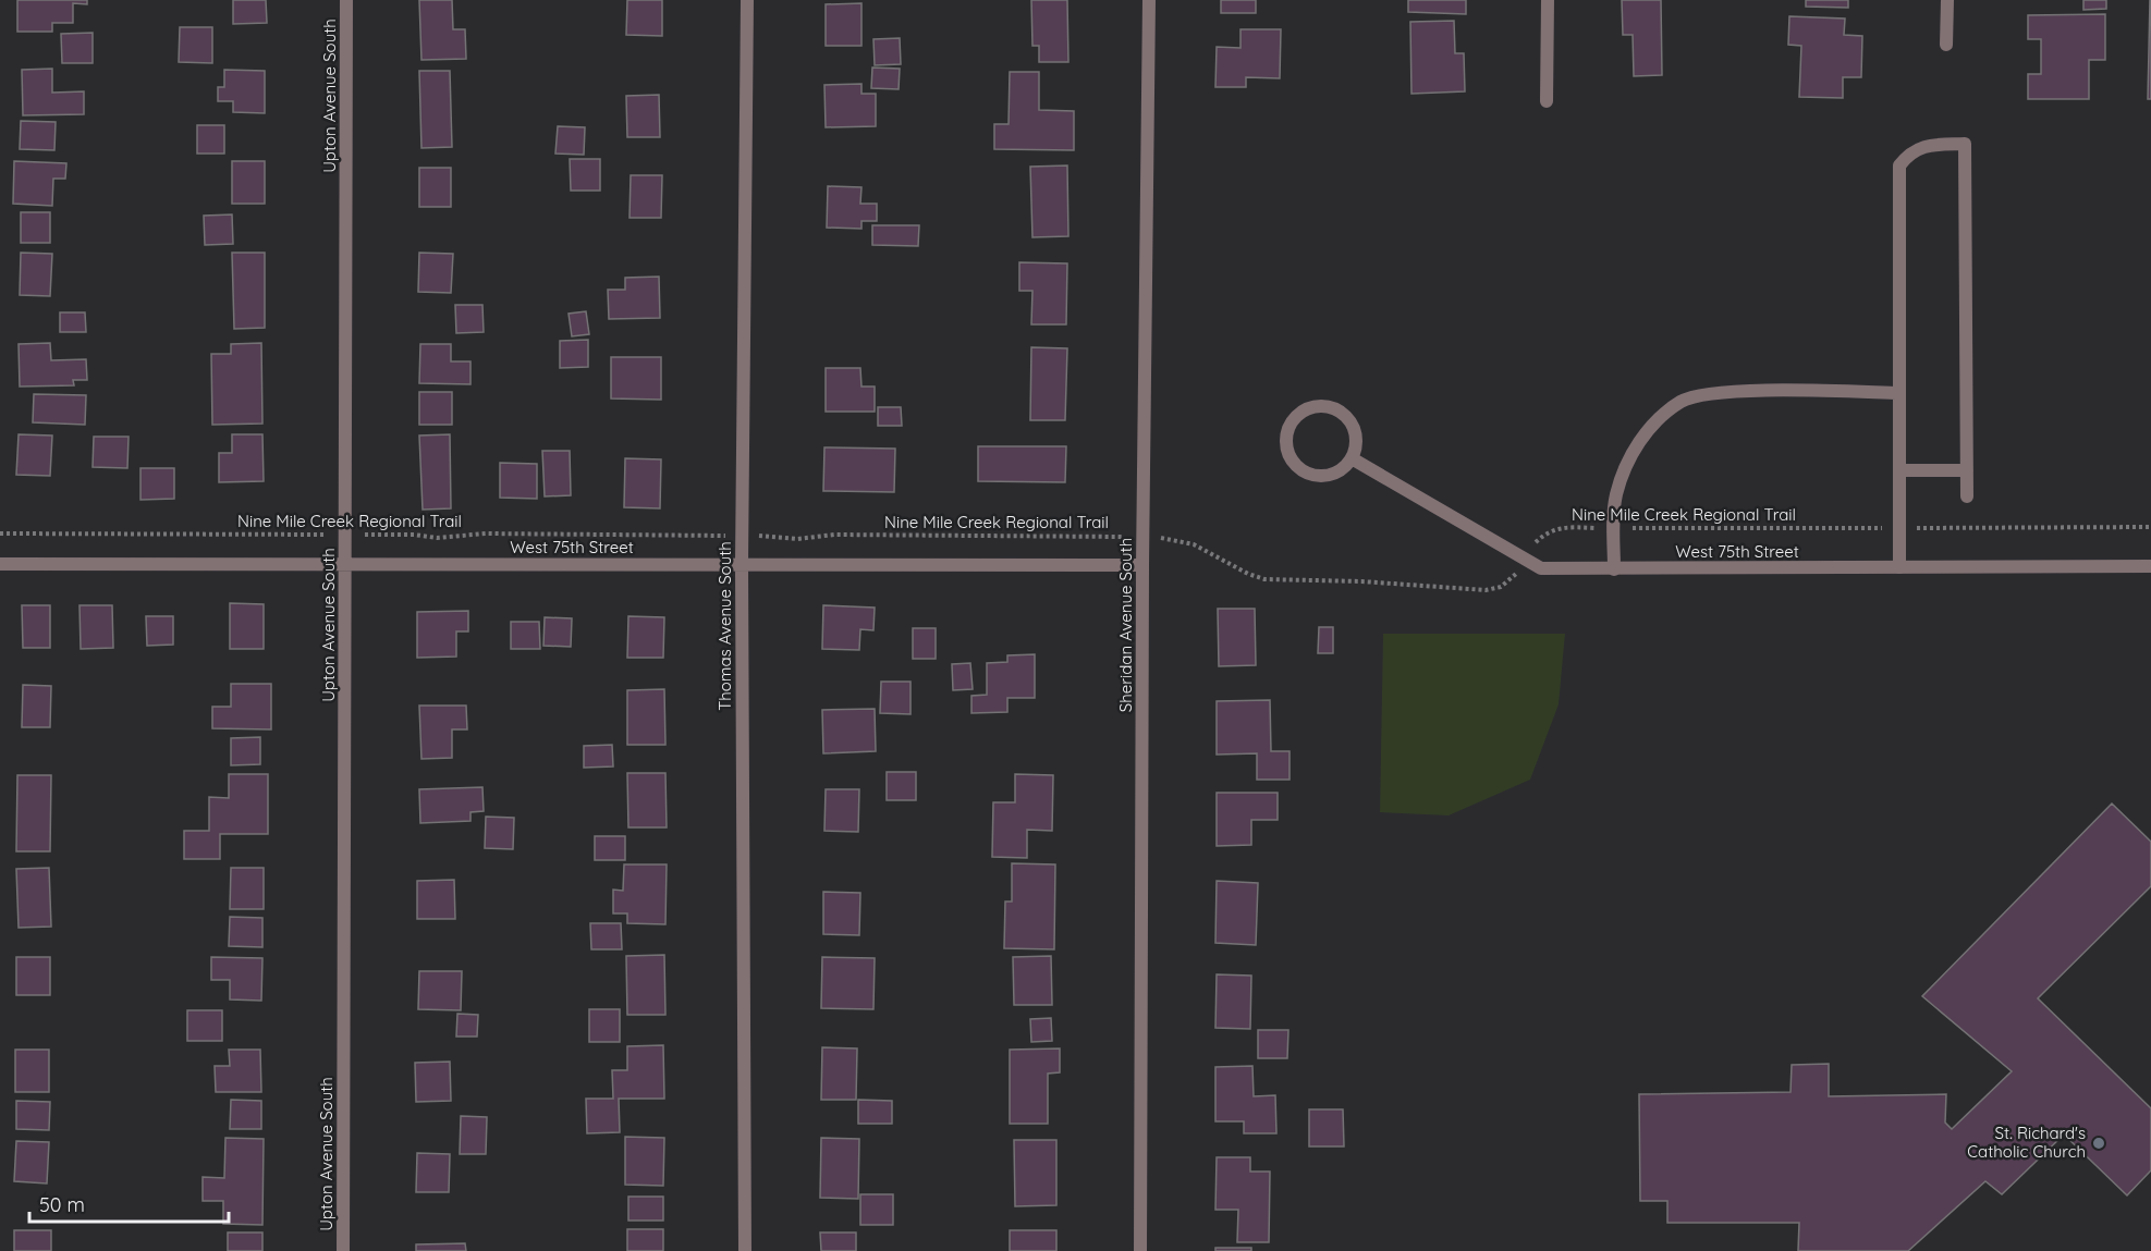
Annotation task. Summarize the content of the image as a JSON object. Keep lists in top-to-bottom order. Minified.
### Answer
{"streets":{"street":["Upton Avenue South","West 75th Street","Sheridan Avenue South","Thomas Avenue South"],"path":["Nine Mile Creek Regional Trail"]},"crossings":[["Upton Avenue South","Nine Mile Creek Regional Trail"],["Upton Avenue South","West 75th Street"],["Nine Mile Creek Regional Trail","West 75th Street"],["Nine Mile Creek Regional Trail","Sheridan Avenue South"],["Nine Mile Creek Regional Trail","Thomas Avenue South"],["West 75th Street","Sheridan Avenue South"],["West 75th Street","Thomas Avenue South"]],"places":["St. Richard's Catholic Church"],"scale_bar":"50 m"}
